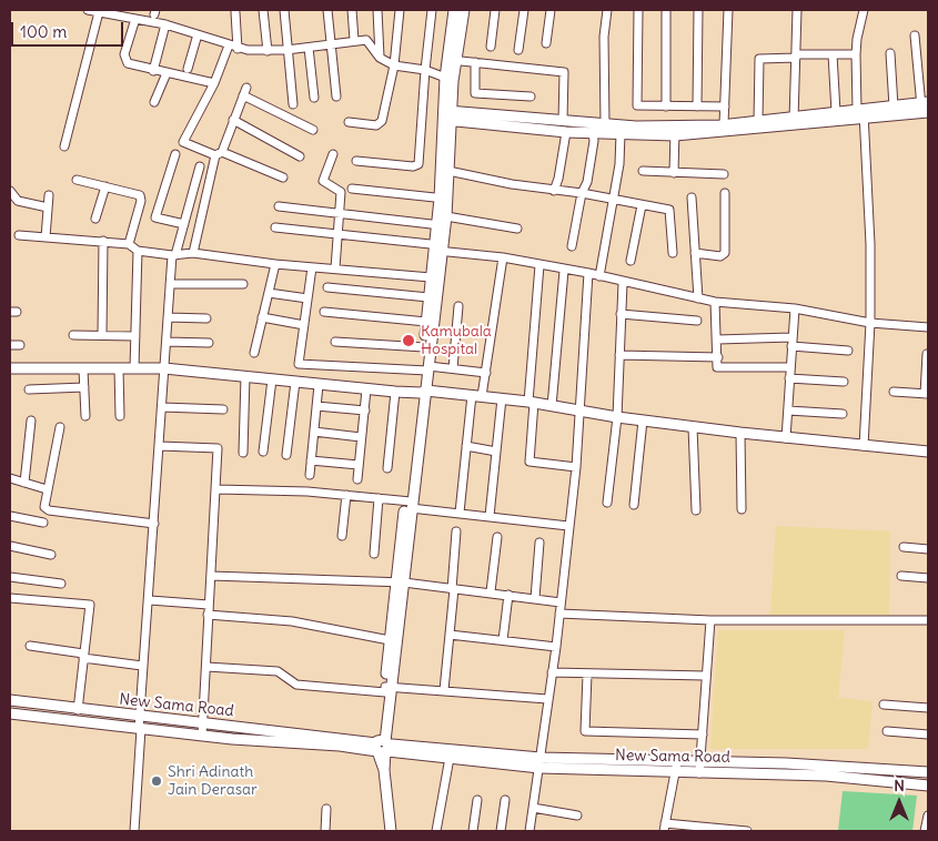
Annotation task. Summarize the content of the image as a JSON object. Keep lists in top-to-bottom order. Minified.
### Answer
{"streets":{"street":["New Sama Road"]},"places":["Kamubala Hospital","Shri Adinath Jain Derasar"],"scale_bar":"100 m","north":"top"}
